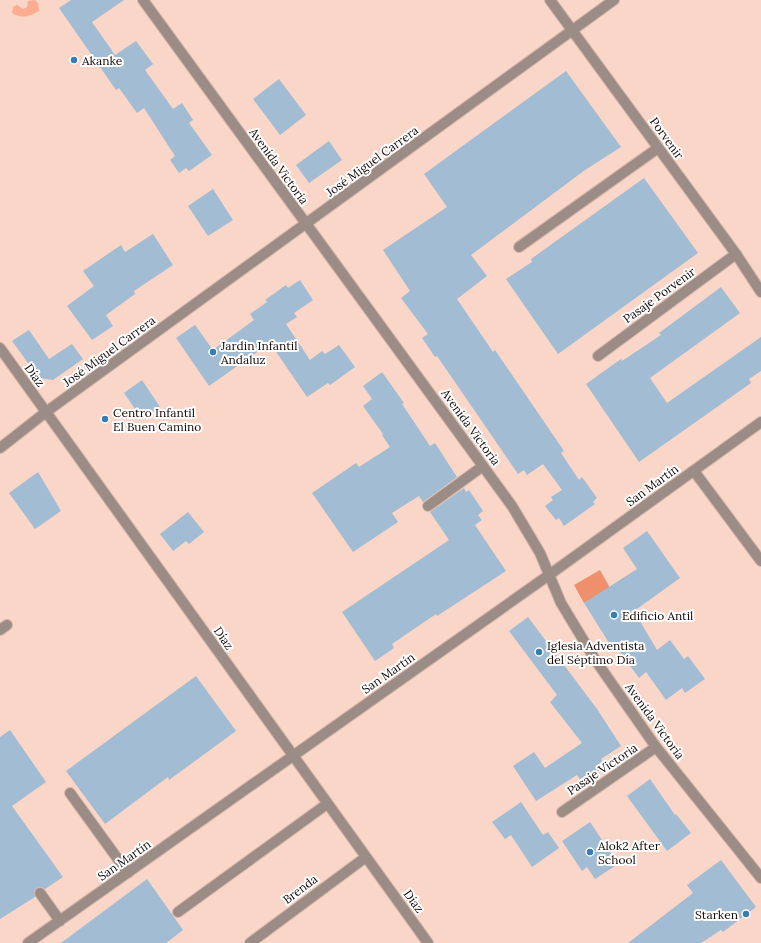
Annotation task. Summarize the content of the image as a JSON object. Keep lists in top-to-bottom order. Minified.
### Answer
{"streets":{"street":["Porvenir","José Miguel Carrera","Avenida Victoria","Pasaje Porvenir","Díaz","San Martín","Pasaje Victoria","Brenda"]},"crossings":[["Porvenir","José Miguel Carrera"],["Porvenir","Pasaje Porvenir"],["José Miguel Carrera","Avenida Victoria"],["José Miguel Carrera","Díaz"],["Avenida Victoria","San Martín"],["Avenida Victoria","Pasaje Victoria"],["Díaz","San Martín"],["Díaz","Brenda"]],"places":["Akanke","Jardin Infantil Andaluz","Centro Infantil El Buen Camino","Edificio Antil","Iglesia Adventista del Séptimo Día","Alok2 After School","Starken"]}
